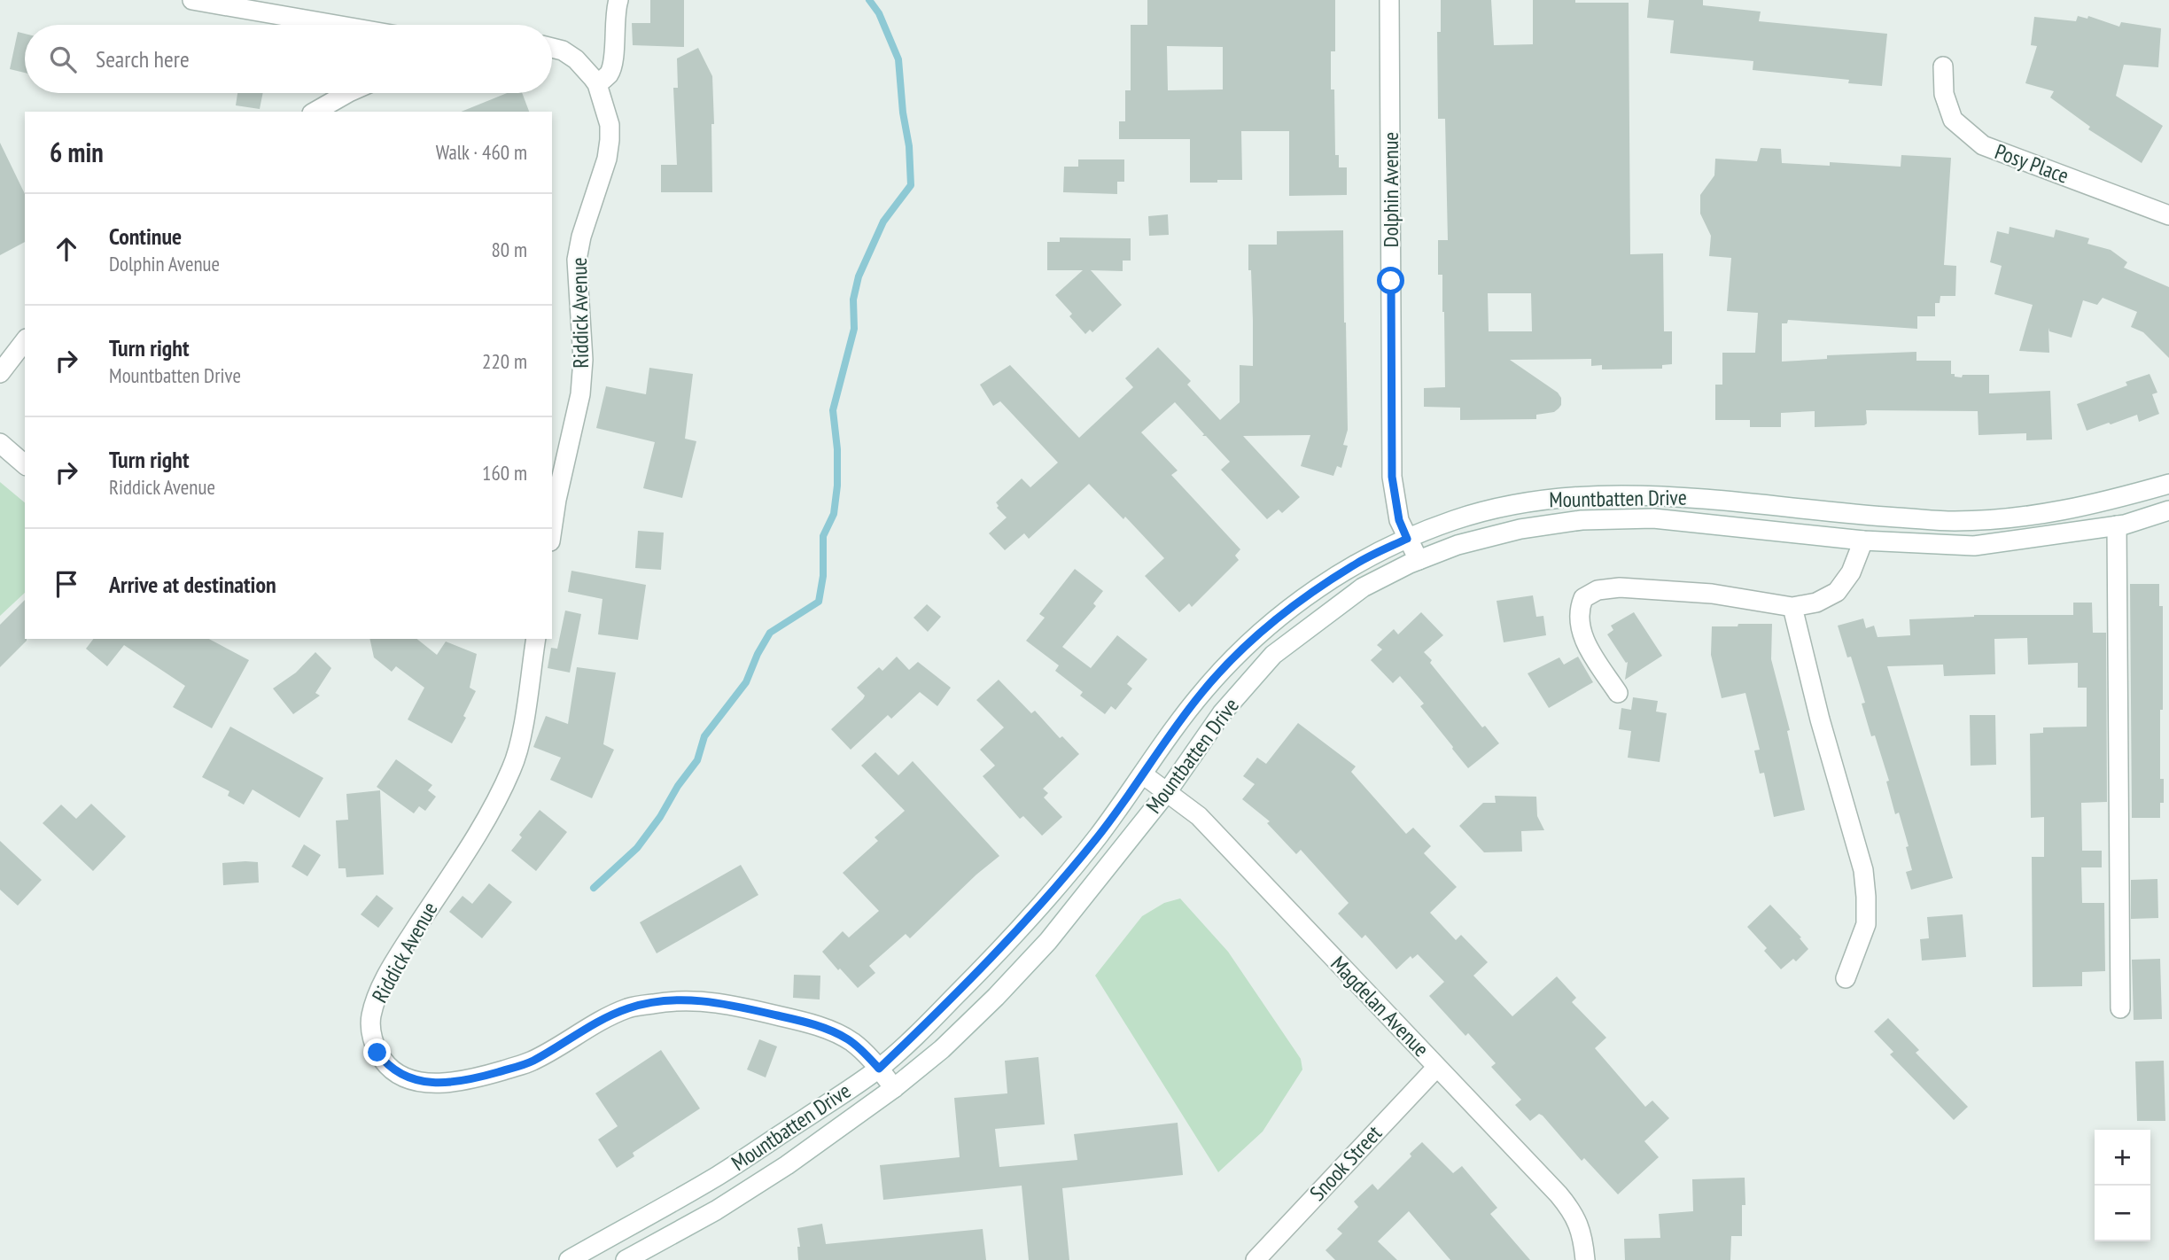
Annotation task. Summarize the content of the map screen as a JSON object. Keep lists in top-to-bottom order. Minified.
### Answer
{"streets":{"street":["Posy Place","Dolphin Avenue","Riddick Avenue","Mountbatten Drive","Magdelan Avenue","Snook Street"]},"crossings":[["Dolphin Avenue","Mountbatten Drive"],["Riddick Avenue","Mountbatten Drive"],["Mountbatten Drive","Magdelan Avenue"],["Magdelan Avenue","Snook Street"]],"page":{"search":"Search here","heading":["6 min","Walk · 460 m"],"list":[["Continue","Dolphin Avenue","80 m"],["Turn right","Mountbatten Drive","220 m"],["Turn right","Riddick Avenue","160 m"],"Arrive at destination"],"map_buttons":["+","−"]}}
